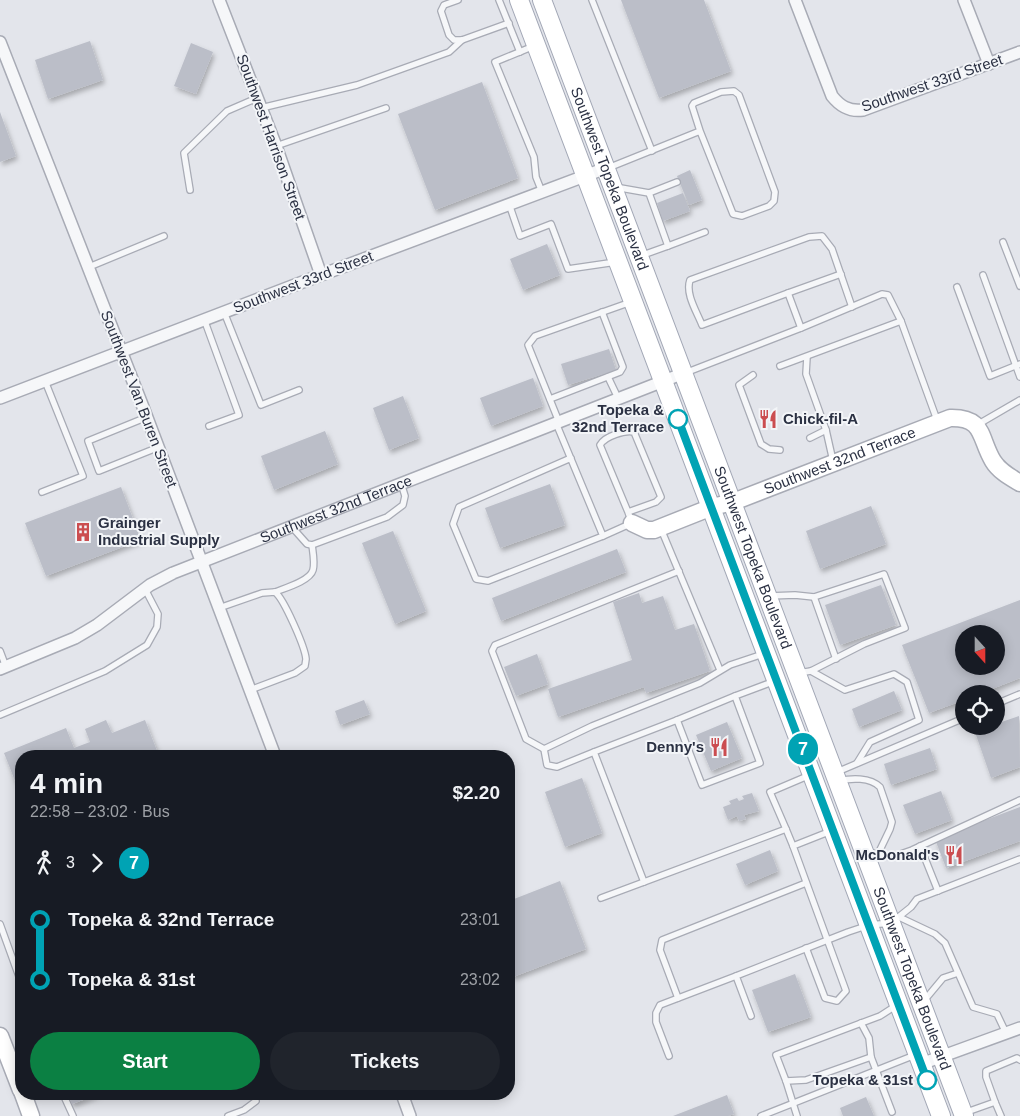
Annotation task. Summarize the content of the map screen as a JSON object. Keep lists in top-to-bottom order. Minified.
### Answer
{"streets":{"main road":["Southwest Topeka Boulevard"],"street":["Southwest 33rd Street","Southwest Harrison Street","Southwest Van Buren Street","Southwest 32nd Terrace"]},"crossings":[["Southwest 33rd Street","Southwest Harrison Street"],["Southwest 33rd Street","Southwest Topeka Boulevard"],["Southwest 33rd Street","Southwest Van Buren Street"],["Southwest Topeka Boulevard","Southwest 32nd Terrace"],["Southwest Van Buren Street","Southwest 32nd Terrace"]],"places":{"other":["Topeka & 32nd Terrace","Topeka & 31st"],"restaurant":["Chick-fil-A","Denny's","McDonald's"],"building":["Grainger Industrial Supply"]},"lines":["bus line 7"],"north":"bottom","page":{"on_map":"7","heading":["4 min","22:58 – 23:02 · Bus","$2.20"],"legs":["3","7"],"list":[{"name":"Topeka & 32nd Terrace","value":"23:01"},{"name":"Topeka & 31st","value":"23:02"}],"buttons":["Start","Tickets"]}}
